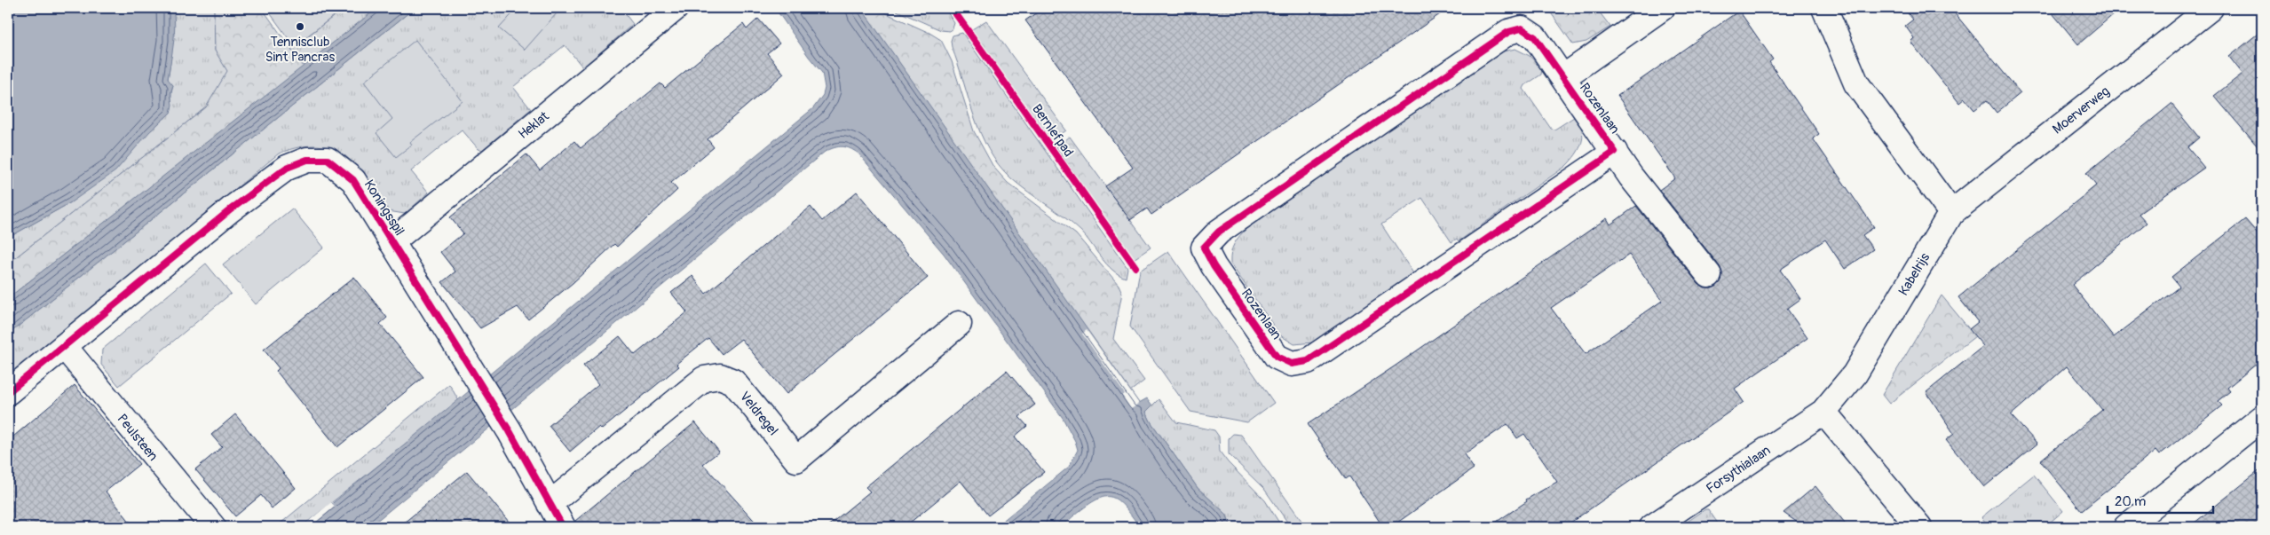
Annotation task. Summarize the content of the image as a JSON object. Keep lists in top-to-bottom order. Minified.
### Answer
{"streets":{"street":["Rozenlaan","Moerverweg","Heklat","Koningsspil","Kabelrijs","Veldregel","Peulsteen","Forsythialaan"],"cycle path":["Bernlefpad"]},"crossings":[["Moerverweg","Kabelrijs"],["Heklat","Koningsspil"],["Koningsspil","Veldregel"],["Koningsspil","Peulsteen"],["Kabelrijs","Forsythialaan"]],"places":["Tennisclub Sint Pancras"],"scale_bar":"20 m"}
